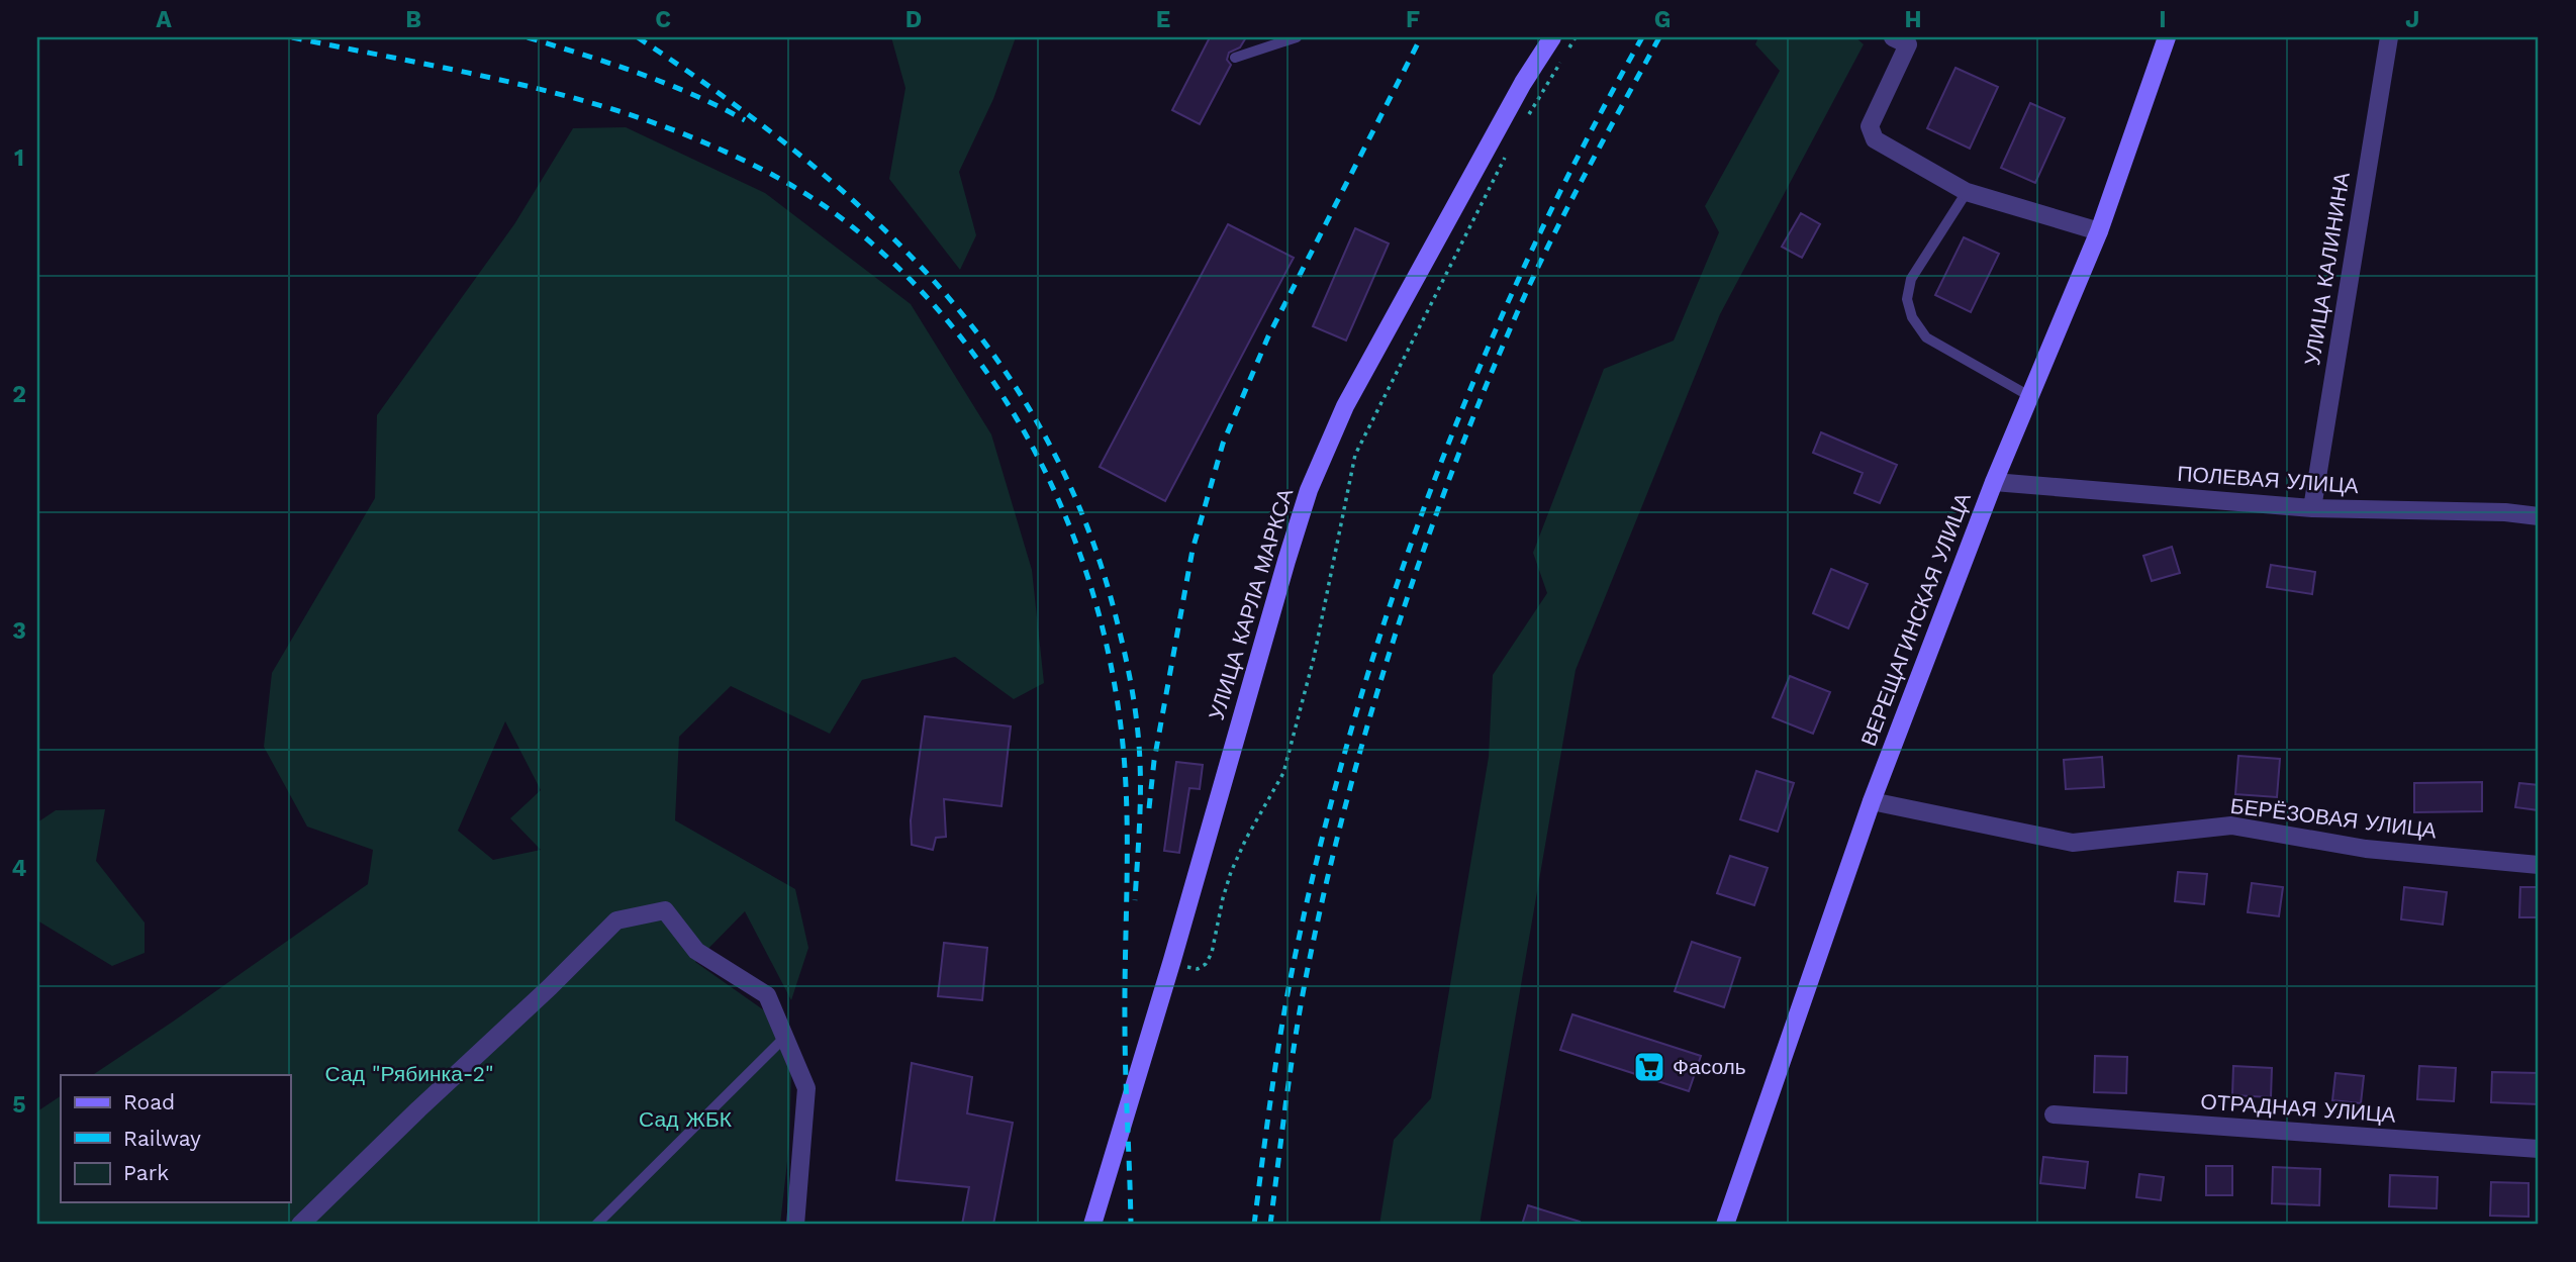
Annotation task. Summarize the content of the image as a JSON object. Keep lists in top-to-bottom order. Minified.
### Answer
{"streets":{"main road":["УЛИЦА КАРЛА МАРКСА","ВЕРЕЩАГИНСКАЯ УЛИЦА"],"street":["УЛИЦА КАЛИНИНА","ПОЛЕВАЯ УЛИЦА","БЕРЁЗОВАЯ УЛИЦА","ОТРАДНАЯ УЛИЦА"]},"crossings":[["УЛИЦА КАЛИНИНА","ПОЛЕВАЯ УЛИЦА"],["ПОЛЕВАЯ УЛИЦА","ВЕРЕЩАГИНСКАЯ УЛИЦА"],["ВЕРЕЩАГИНСКАЯ УЛИЦА","БЕРЁЗОВАЯ УЛИЦА"]],"parks":["Сад \"Рябинка-2\"","Сад ЖБК"],"places":{"supermarket":["Фасоль"]},"legend":["Road","Railway","Park"],"grid":{"columns":["A","B","C","D","E","F","G","H","I","J"],"rows":["1","2","3","4","5"]}}
